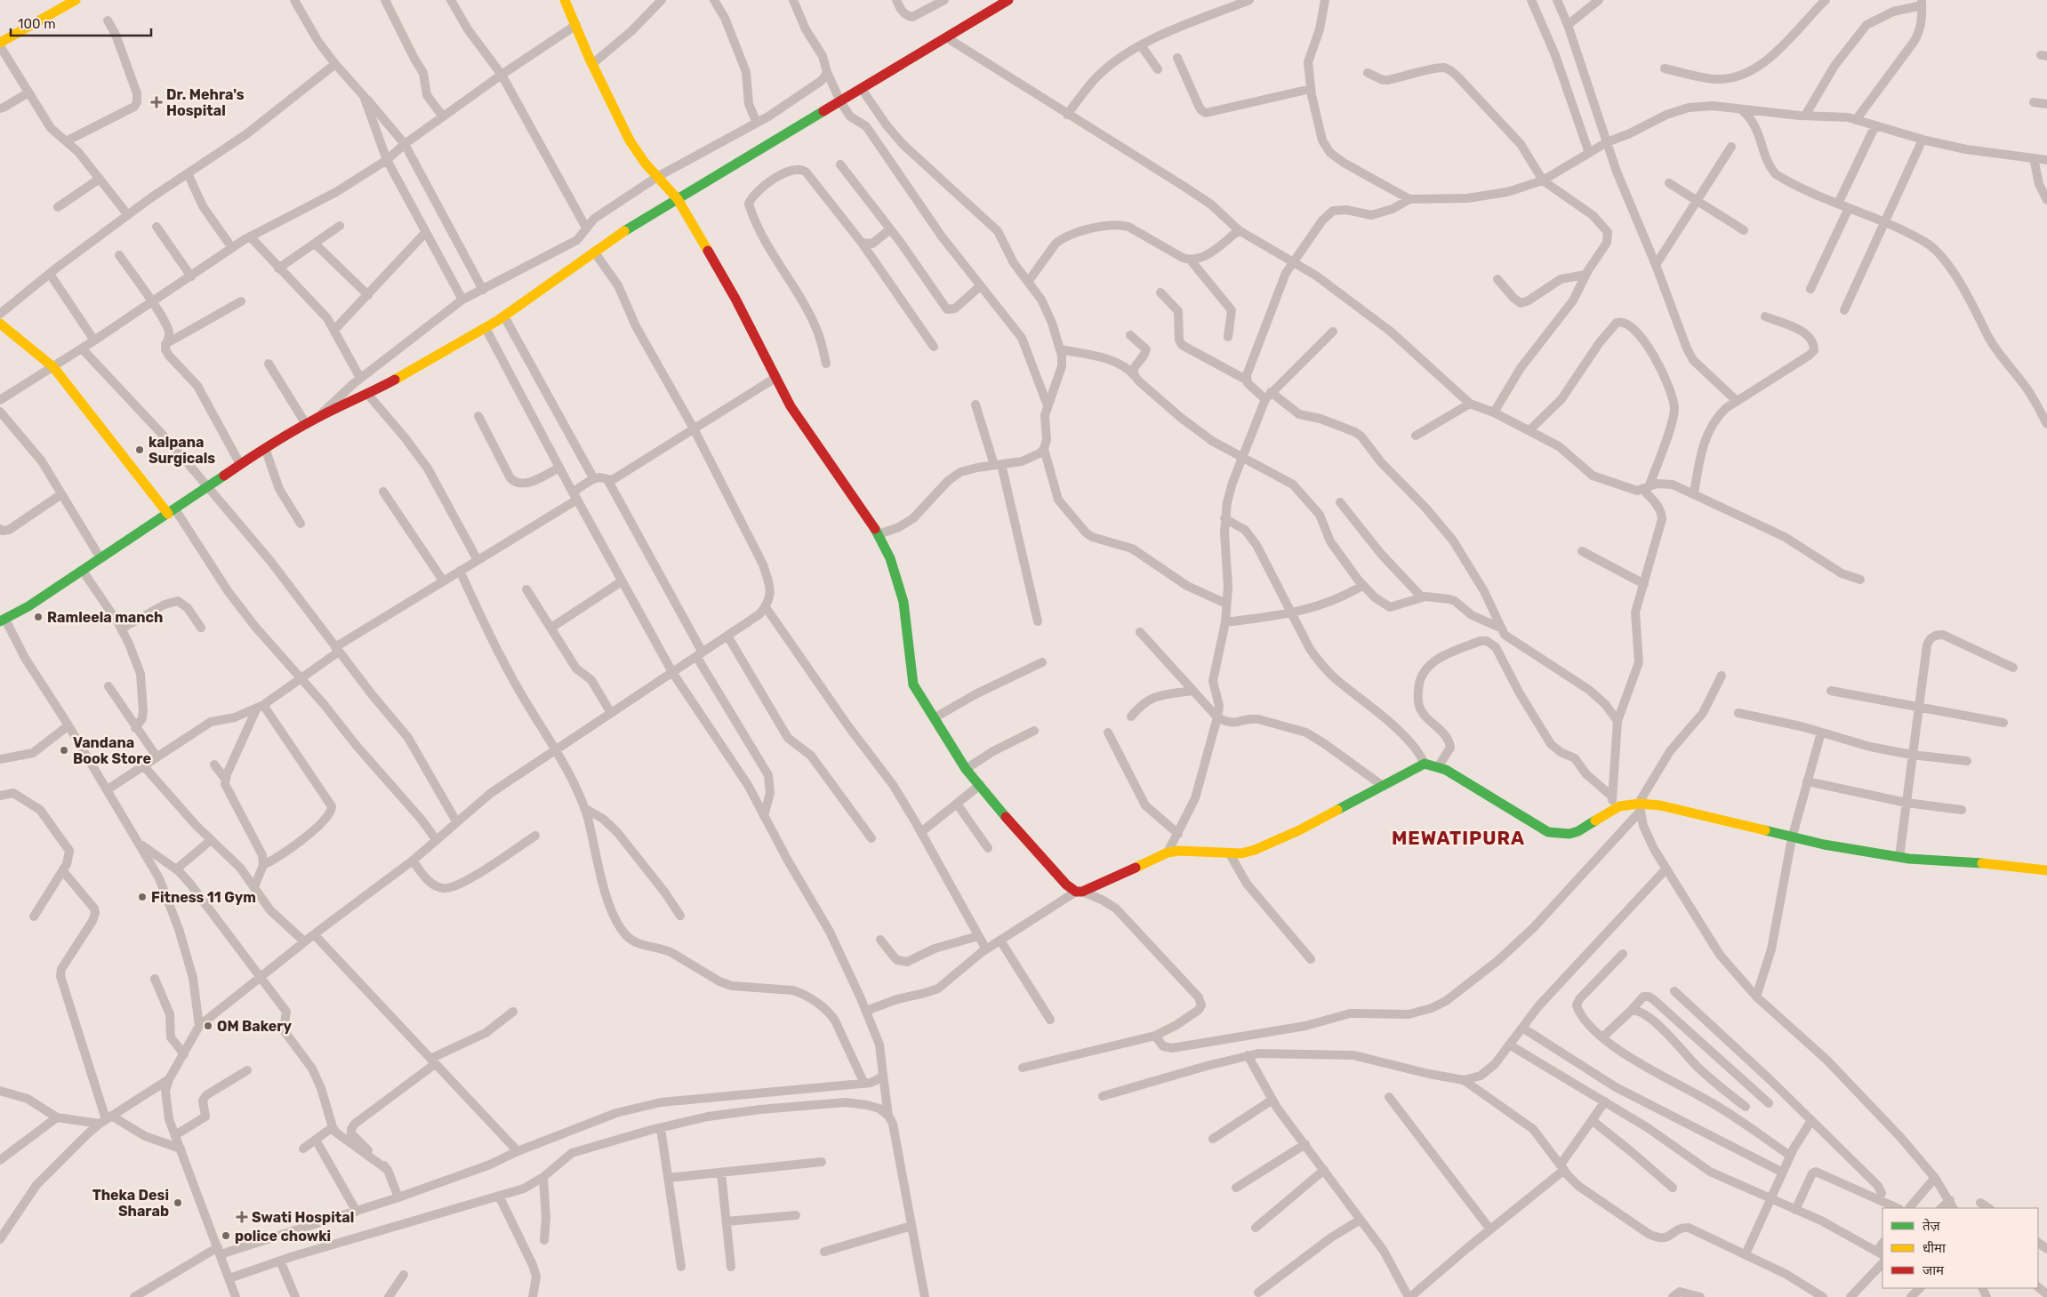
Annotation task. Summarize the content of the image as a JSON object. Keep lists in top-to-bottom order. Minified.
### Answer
{"districts":["MEWATIPURA"],"places":{"health":["Dr. Mehra's Hospital","Swati Hospital"],"other":["kalpana Surgicals","Ramleela manch","Vandana Book Store","Fitness 11 Gym","OM Bakery","Theka Desi Sharab","police chowki"]},"legend":["तेज़","धीमा","जाम"],"scale_bar":"100 m"}
